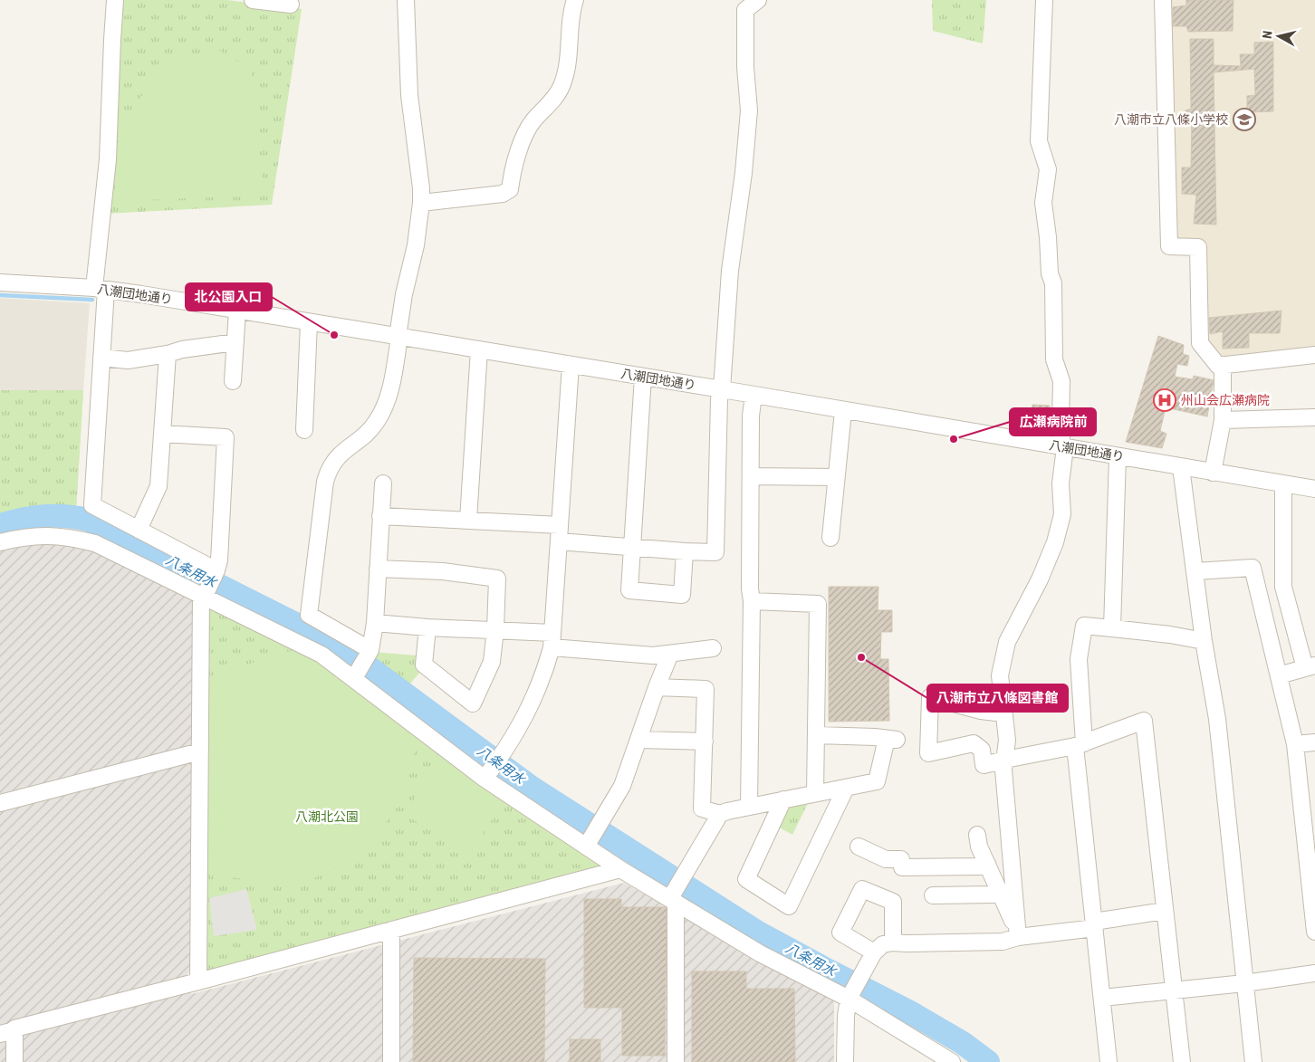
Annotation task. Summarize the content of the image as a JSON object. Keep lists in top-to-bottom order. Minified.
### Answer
{"streets":{"street":["八潮団地通り"]},"water":["八条用水"],"parks":["八潮北公園"],"places":{"school or university":["八潮市立八條小学校"],"other":["北公園入口","広瀬病院前","八潮市立八條図書館"],"hospital":["州山会広瀬病院"]},"north":"left"}
